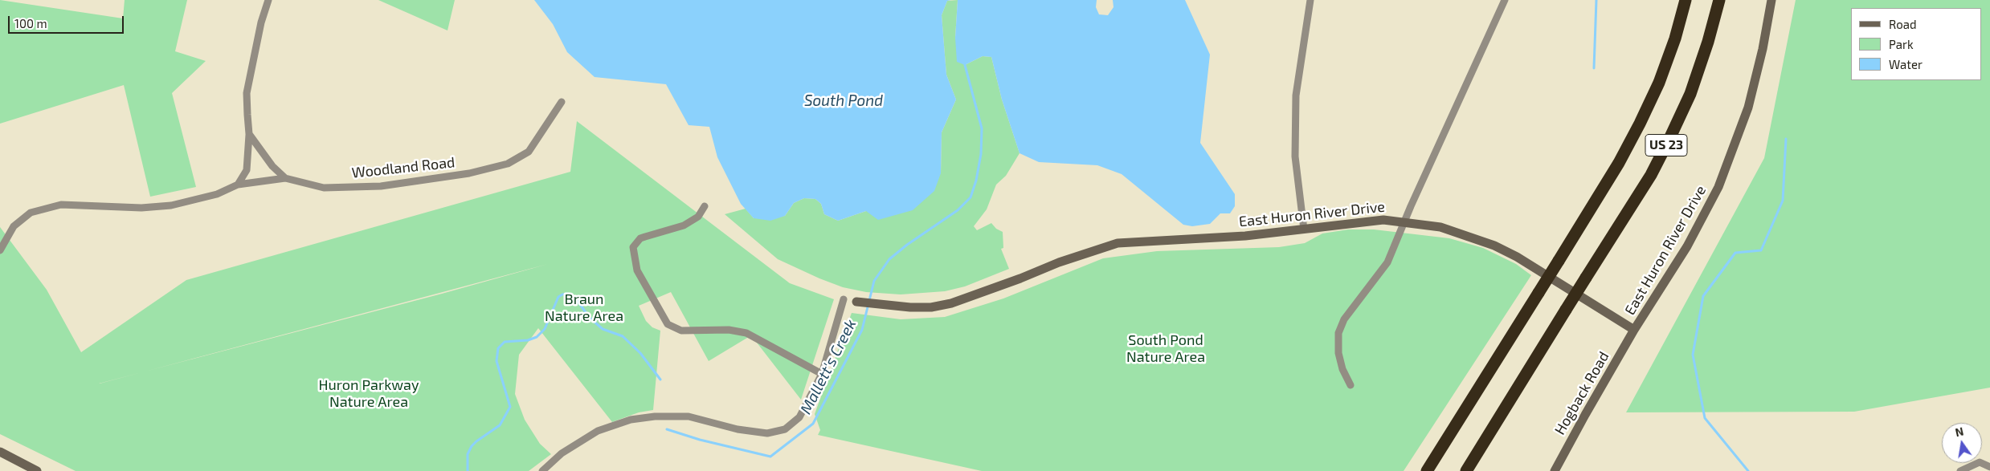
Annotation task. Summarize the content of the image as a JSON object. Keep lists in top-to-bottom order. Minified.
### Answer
{"streets":{"highway":["US 23"],"main road":["East Huron River Drive","Hogback Road"],"street":["Woodland Road"]},"crossings":[["East Huron River Drive","Hogback Road"]],"water":["South Pond","Mallett's Creek"],"parks":["Braun Nature Area","South Pond Nature Area","Huron Parkway Nature Area"],"legend":["Road","Park","Water"],"scale_bar":"100 m","north":"top"}
